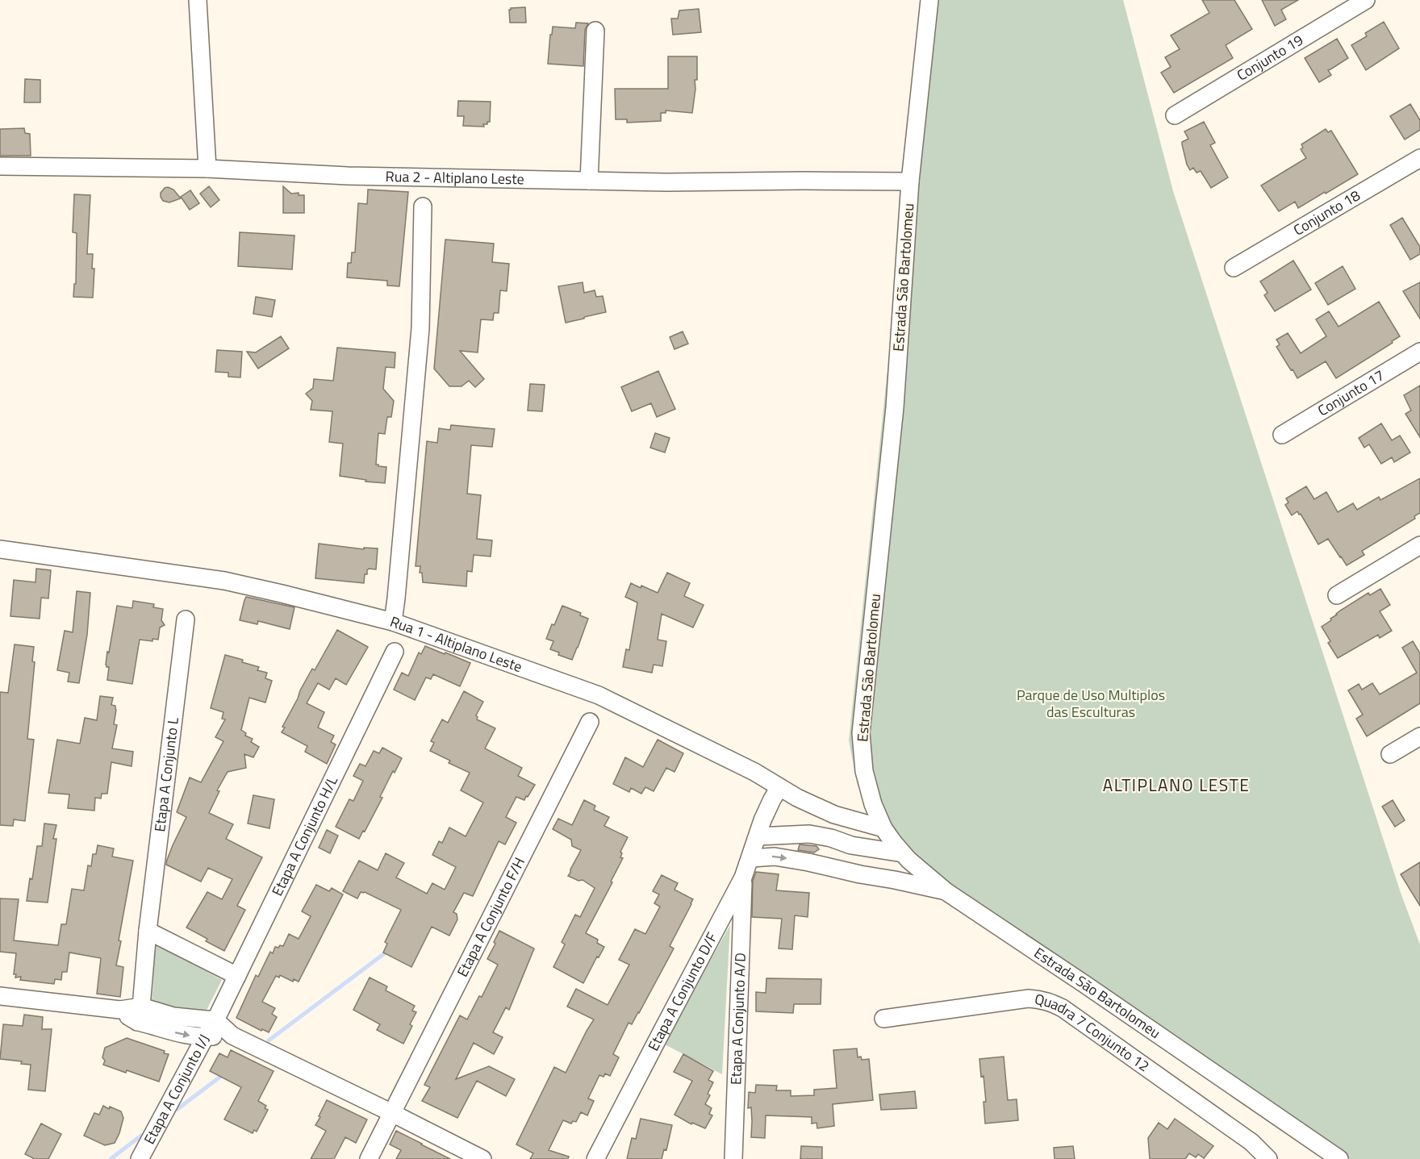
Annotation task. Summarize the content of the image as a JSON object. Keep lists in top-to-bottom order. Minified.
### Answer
{"streets":{"street":["Conjunto 19","Rua 2 - Altiplano Leste","Conjunto 18","Estrada São Bartolomeu","Conjunto 17","Rua 1 - Altiplano Leste","Etapa A Conjunto L","Etapa A Conjunto H/L","Etapa A Conjunto F/H","Etapa A Conjunto D/F","Etapa A Conjunto A/D","Quadra 7 Conjunto 12","Etapa A Conjunto I/J"]},"crossings":[["Rua 2 - Altiplano Leste","Estrada São Bartolomeu"],["Estrada São Bartolomeu","Rua 1 - Altiplano Leste"],["Rua 1 - Altiplano Leste","Etapa A Conjunto D/F"],["Etapa A Conjunto H/L","Etapa A Conjunto I/J"],["Etapa A Conjunto D/F","Etapa A Conjunto A/D"]],"districts":["ALTIPLANO LESTE"],"parks":["Parque de Uso Multiplos das Esculturas"]}
